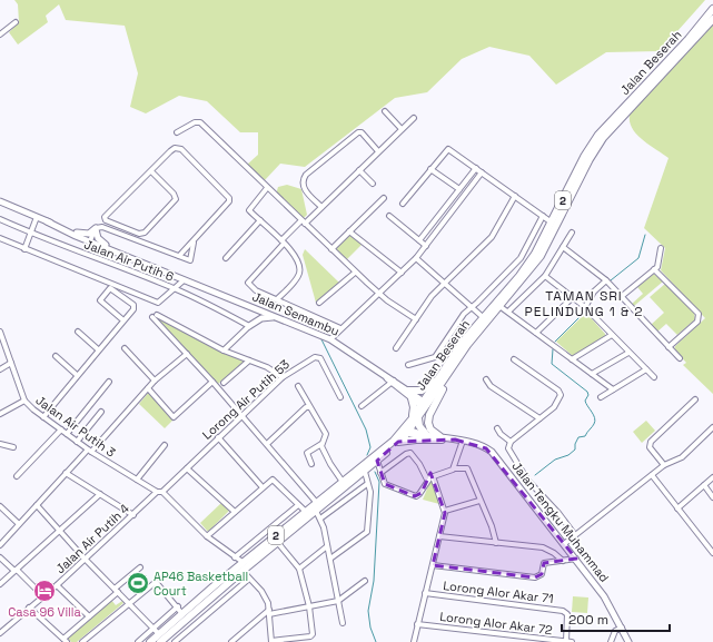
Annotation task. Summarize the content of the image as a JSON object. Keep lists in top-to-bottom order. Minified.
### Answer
{"streets":{"highway":["Jalan Beserah","2"],"main road":["Jalan Semambu","Jalan Tengku Muhammad"],"street":["Jalan Air Putih 6","Lorong Air Putih 53","Jalan Air Putih 3","Jalan Air Putih 4","Lorong Alor Akar 71","Lorong Alor Akar 72"]},"crossings":[["Jalan Beserah","Jalan Semambu"],["Jalan Beserah","Jalan Tengku Muhammad"],["Jalan Air Putih 3","Jalan Air Putih 4"],["Lorong Alor Akar 71","Lorong Alor Akar 72"]],"districts":["TAMAN SRI PELINDUNG 1 & 2"],"places":{"sports":["AP46 Basketball Court"],"hotel":["Casa 96 Villa"]},"scale_bar":"200 m"}
